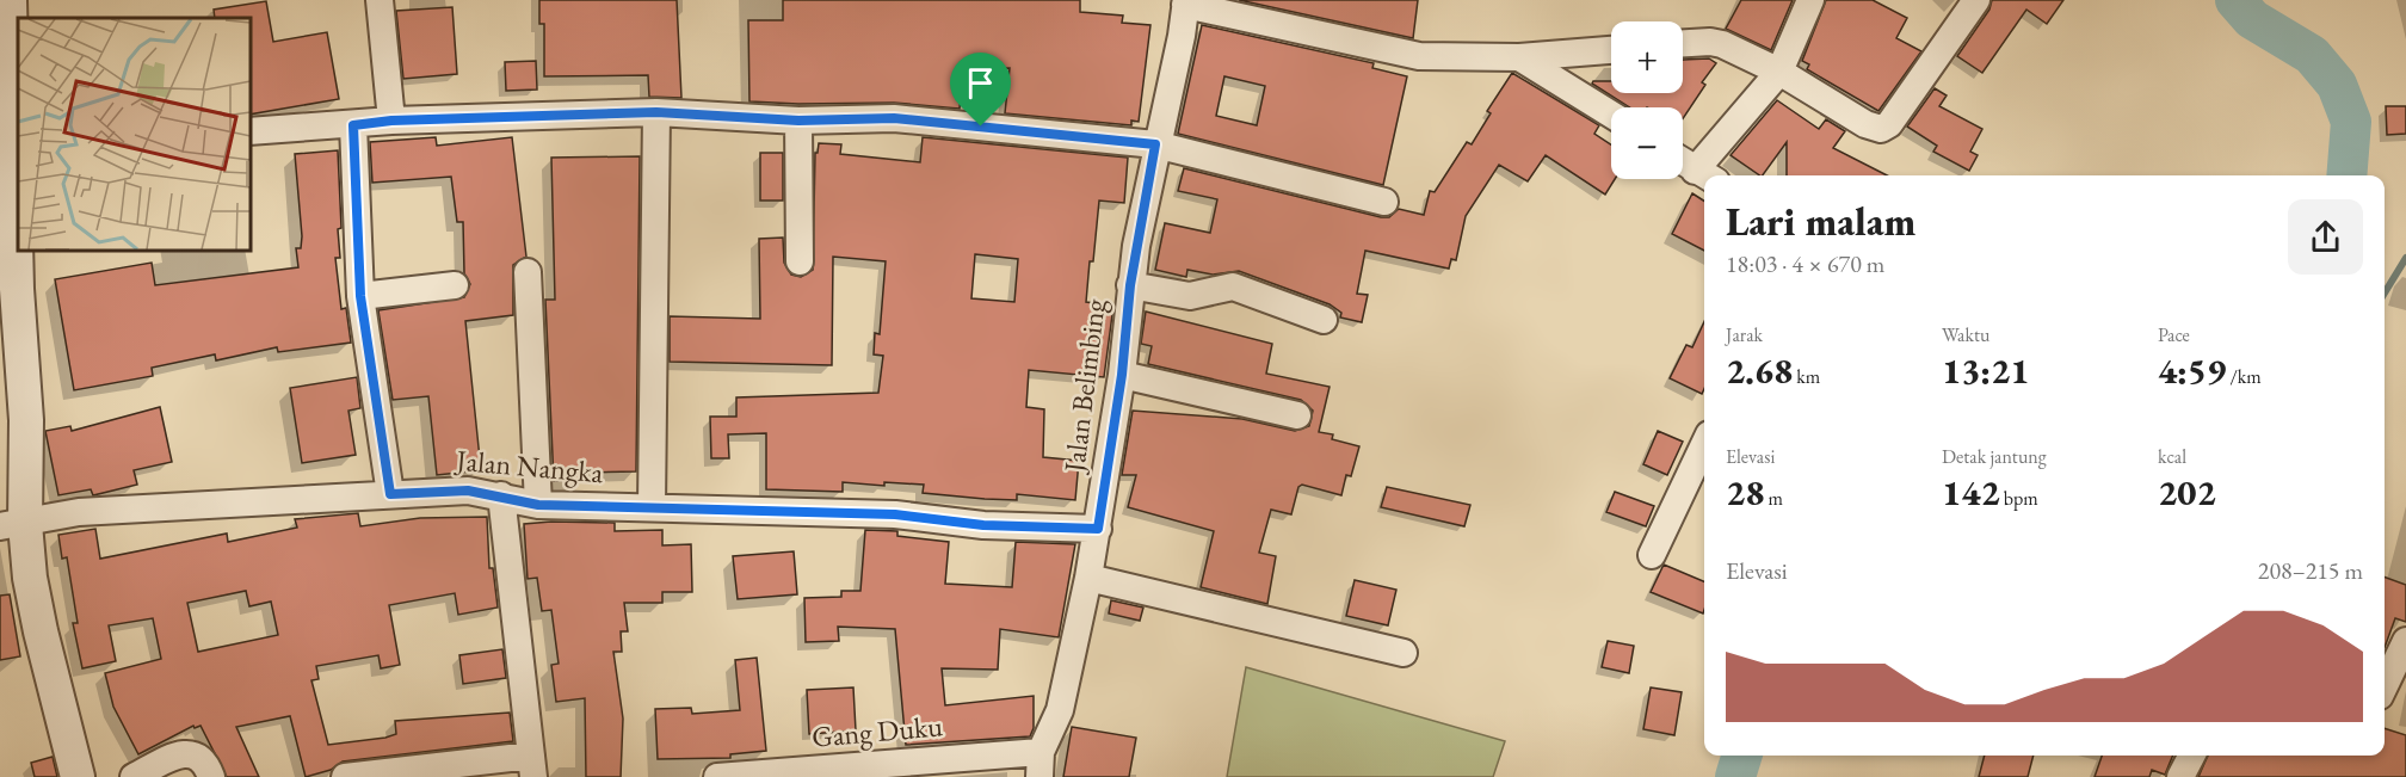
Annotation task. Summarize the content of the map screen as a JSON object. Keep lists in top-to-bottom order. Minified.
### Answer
{"streets":{"street":["Jalan Belimbing","Jalan Nangka","Gang Duku"]},"crossings":[["Jalan Belimbing","Jalan Nangka"],["Jalan Belimbing","Gang Duku"]],"page":{"map_buttons":["+","−"],"heading":["Lari malam","18:03 · 4 × 670 m"],"stats":[["Jarak","2.68 km"],["Waktu","13:21"],["Pace","4:59 /km"],["Elevasi","28 m"],["Detak jantung","142 bpm"],["kcal","202"]],"chart":["Elevasi","208–215 m"]}}
